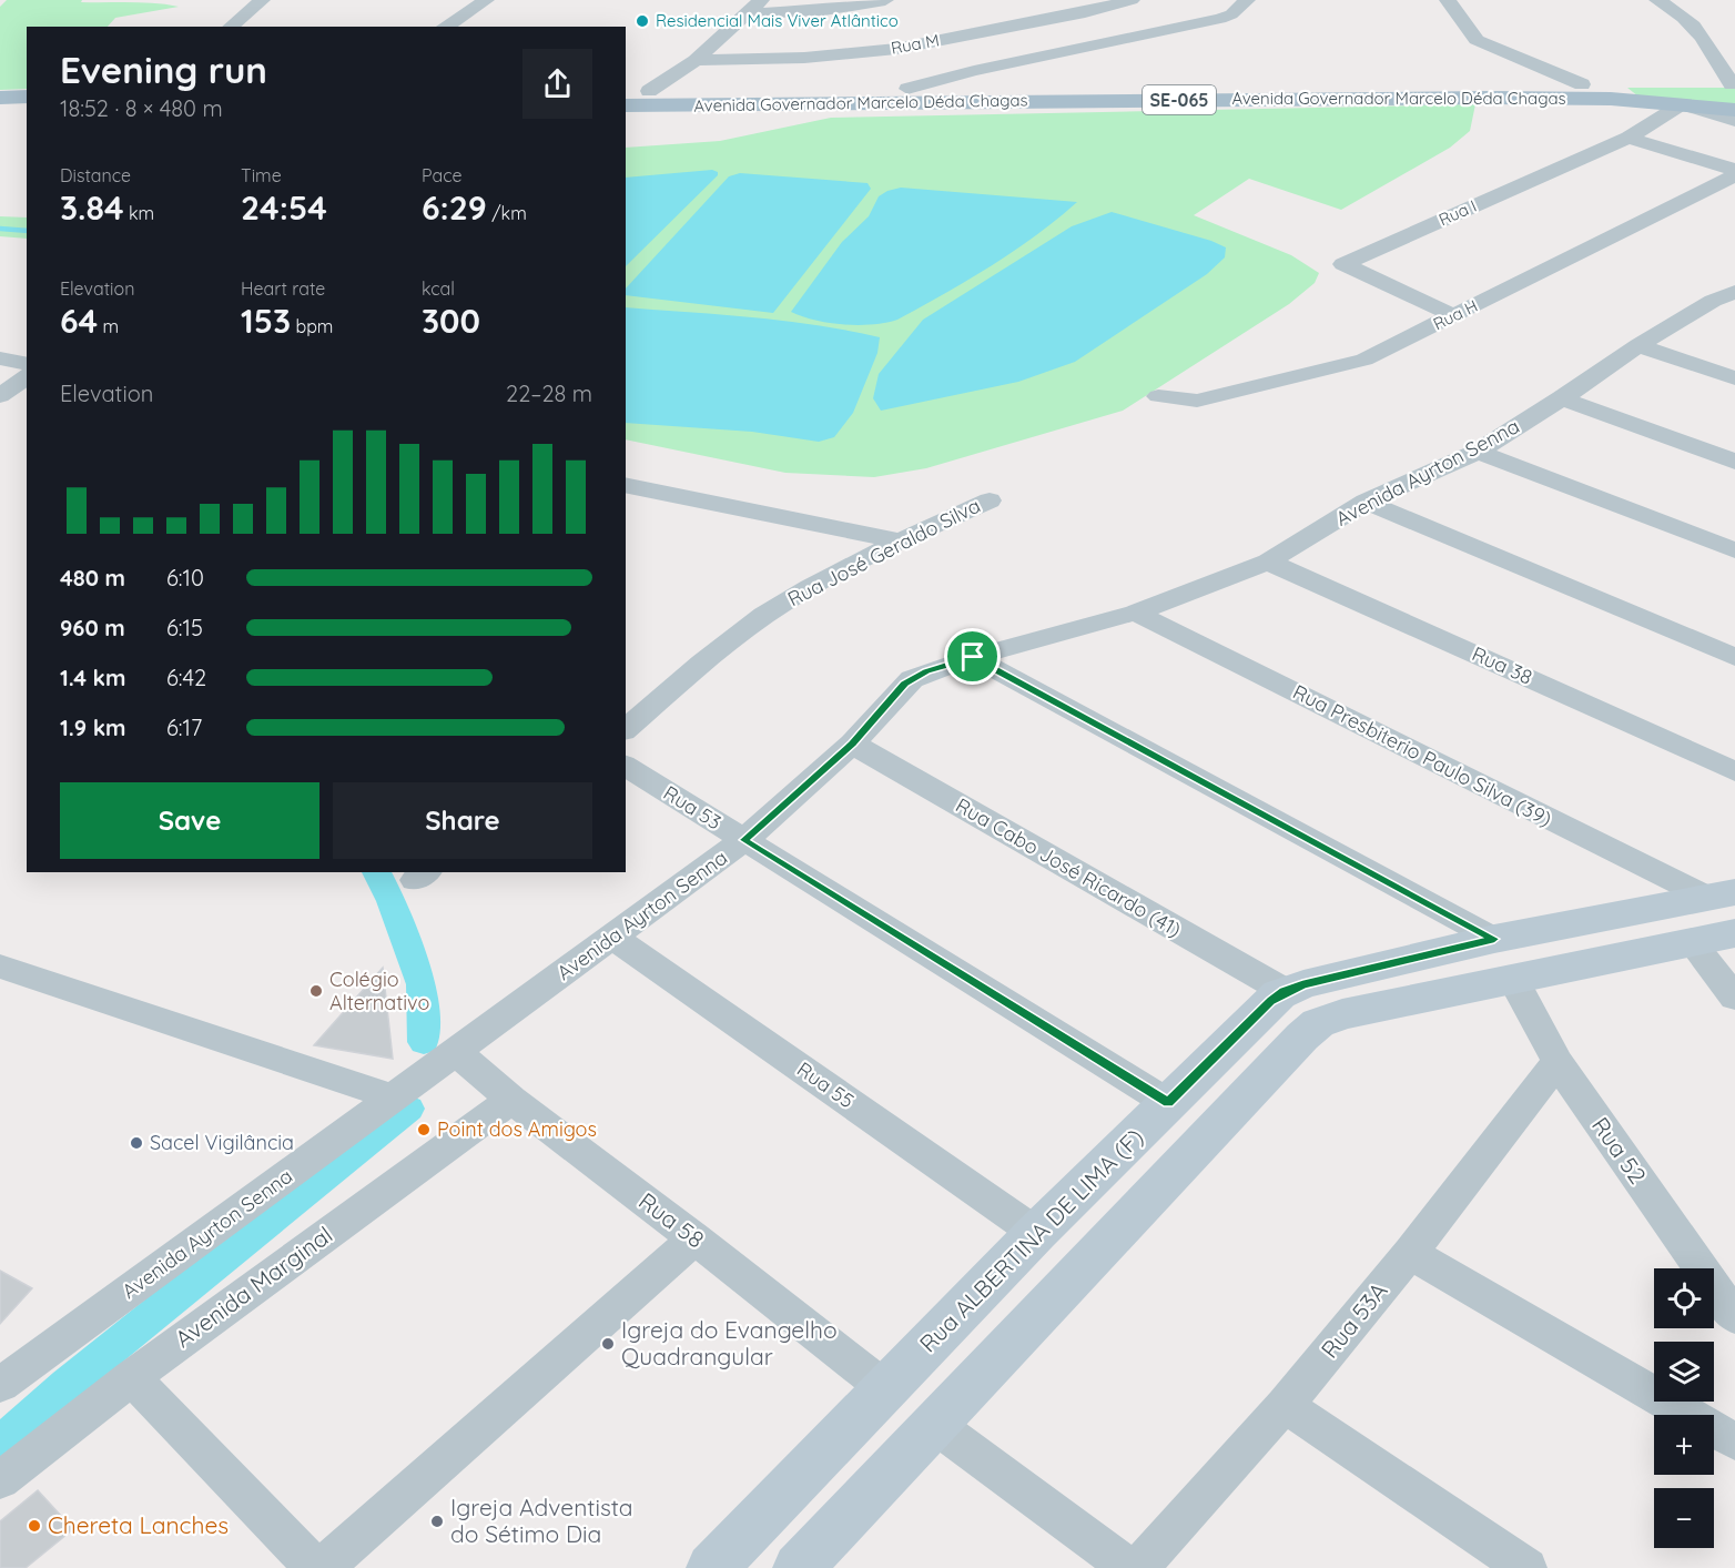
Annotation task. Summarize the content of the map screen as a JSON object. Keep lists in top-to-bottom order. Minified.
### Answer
{"streets":{"main road":["Avenida Governador Marcelo Déda Chagas","SE-065"],"street":["Rua M","Rua I","Rua H","Avenida Ayrton Senna","Rua José Geraldo Silva","Rua 38","Rua Presbiterio Paulo Silva (39)","Rua 53","Rua Cabo José Ricardo (41)","Rua 55","Rua 52","Rua 58","Rua ALBERTINA DE LIMA (F)","Avenida Marginal","Rua 53A"]},"crossings":[["Avenida Governador Marcelo Déda Chagas","Rua I"],["Rua I","Rua H"],["Avenida Ayrton Senna","Rua 38"],["Avenida Ayrton Senna","Rua Presbiterio Paulo Silva (39)"],["Avenida Ayrton Senna","Rua 53"],["Avenida Ayrton Senna","Rua Cabo José Ricardo (41)"],["Avenida Ayrton Senna","Rua 55"],["Avenida Ayrton Senna","Rua 58"],["Rua Presbiterio Paulo Silva (39)","Rua ALBERTINA DE LIMA (F)"],["Rua 53","Rua ALBERTINA DE LIMA (F)"],["Rua Cabo José Ricardo (41)","Rua ALBERTINA DE LIMA (F)"],["Rua 55","Rua ALBERTINA DE LIMA (F)"],["Rua 52","Rua ALBERTINA DE LIMA (F)"],["Rua 52","Rua 53A"],["Rua 58","Rua ALBERTINA DE LIMA (F)"],["Rua 58","Avenida Marginal"]],"places":["Residencial Mais Viver Atlântico","Colégio Alternativo","Point dos Amigos","Sacel Vigilância","Igreja do Evangelho Quadrangular","Igreja Adventista do Sétimo Dia","Chereta Lanches"],"page":{"heading":["Evening run","18:52 · 8 × 480 m"],"stats":[["Distance","3.84 km"],["Time","24:54"],["Pace","6:29 /km"],["Elevation","64 m"],["Heart rate","153 bpm"],["kcal","300"]],"chart":["Elevation","22–28 m"],"list":[{"name":"480 m","note":"6:10"},{"name":"960 m","note":"6:15"},{"name":"1.4 km","note":"6:42"},{"name":"1.9 km","note":"6:17"}],"buttons":["Save","Share"],"map_buttons":["+","−"]}}
